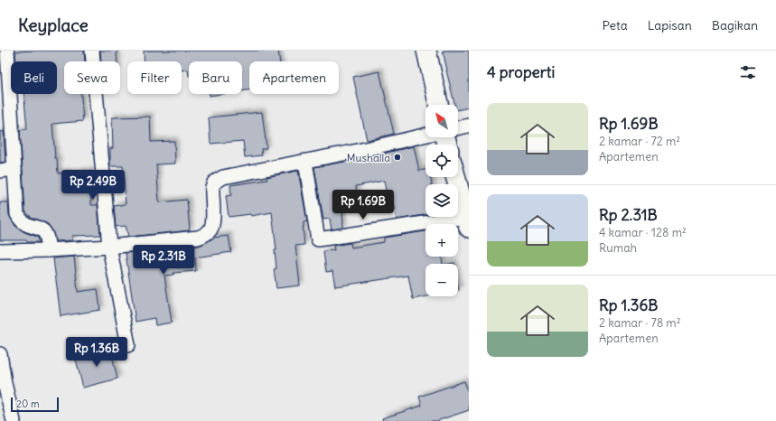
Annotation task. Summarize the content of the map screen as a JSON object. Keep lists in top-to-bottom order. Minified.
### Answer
{"places":["Mushalla"],"scale_bar":"20 m","north":"top left","page":{"header":"Keyplace","nav":["Peta","Lapisan","Bagikan"],"heading":"4 properti","chip":["Beli","Sewa","Filter","Baru","Apartemen"],"list":[{"name":"Rp 1.69B","note":"2 kamar · 72 m² · Apartemen"},{"name":"Rp 2.31B","note":"4 kamar · 128 m² · Rumah"},{"name":"Rp 1.36B","note":"2 kamar · 78 m² · Apartemen"}],"map_buttons":["+","−"],"price":["Rp 2.49B","Rp 1.69B","Rp 2.31B","Rp 1.36B"],"scale":"20 m"}}
